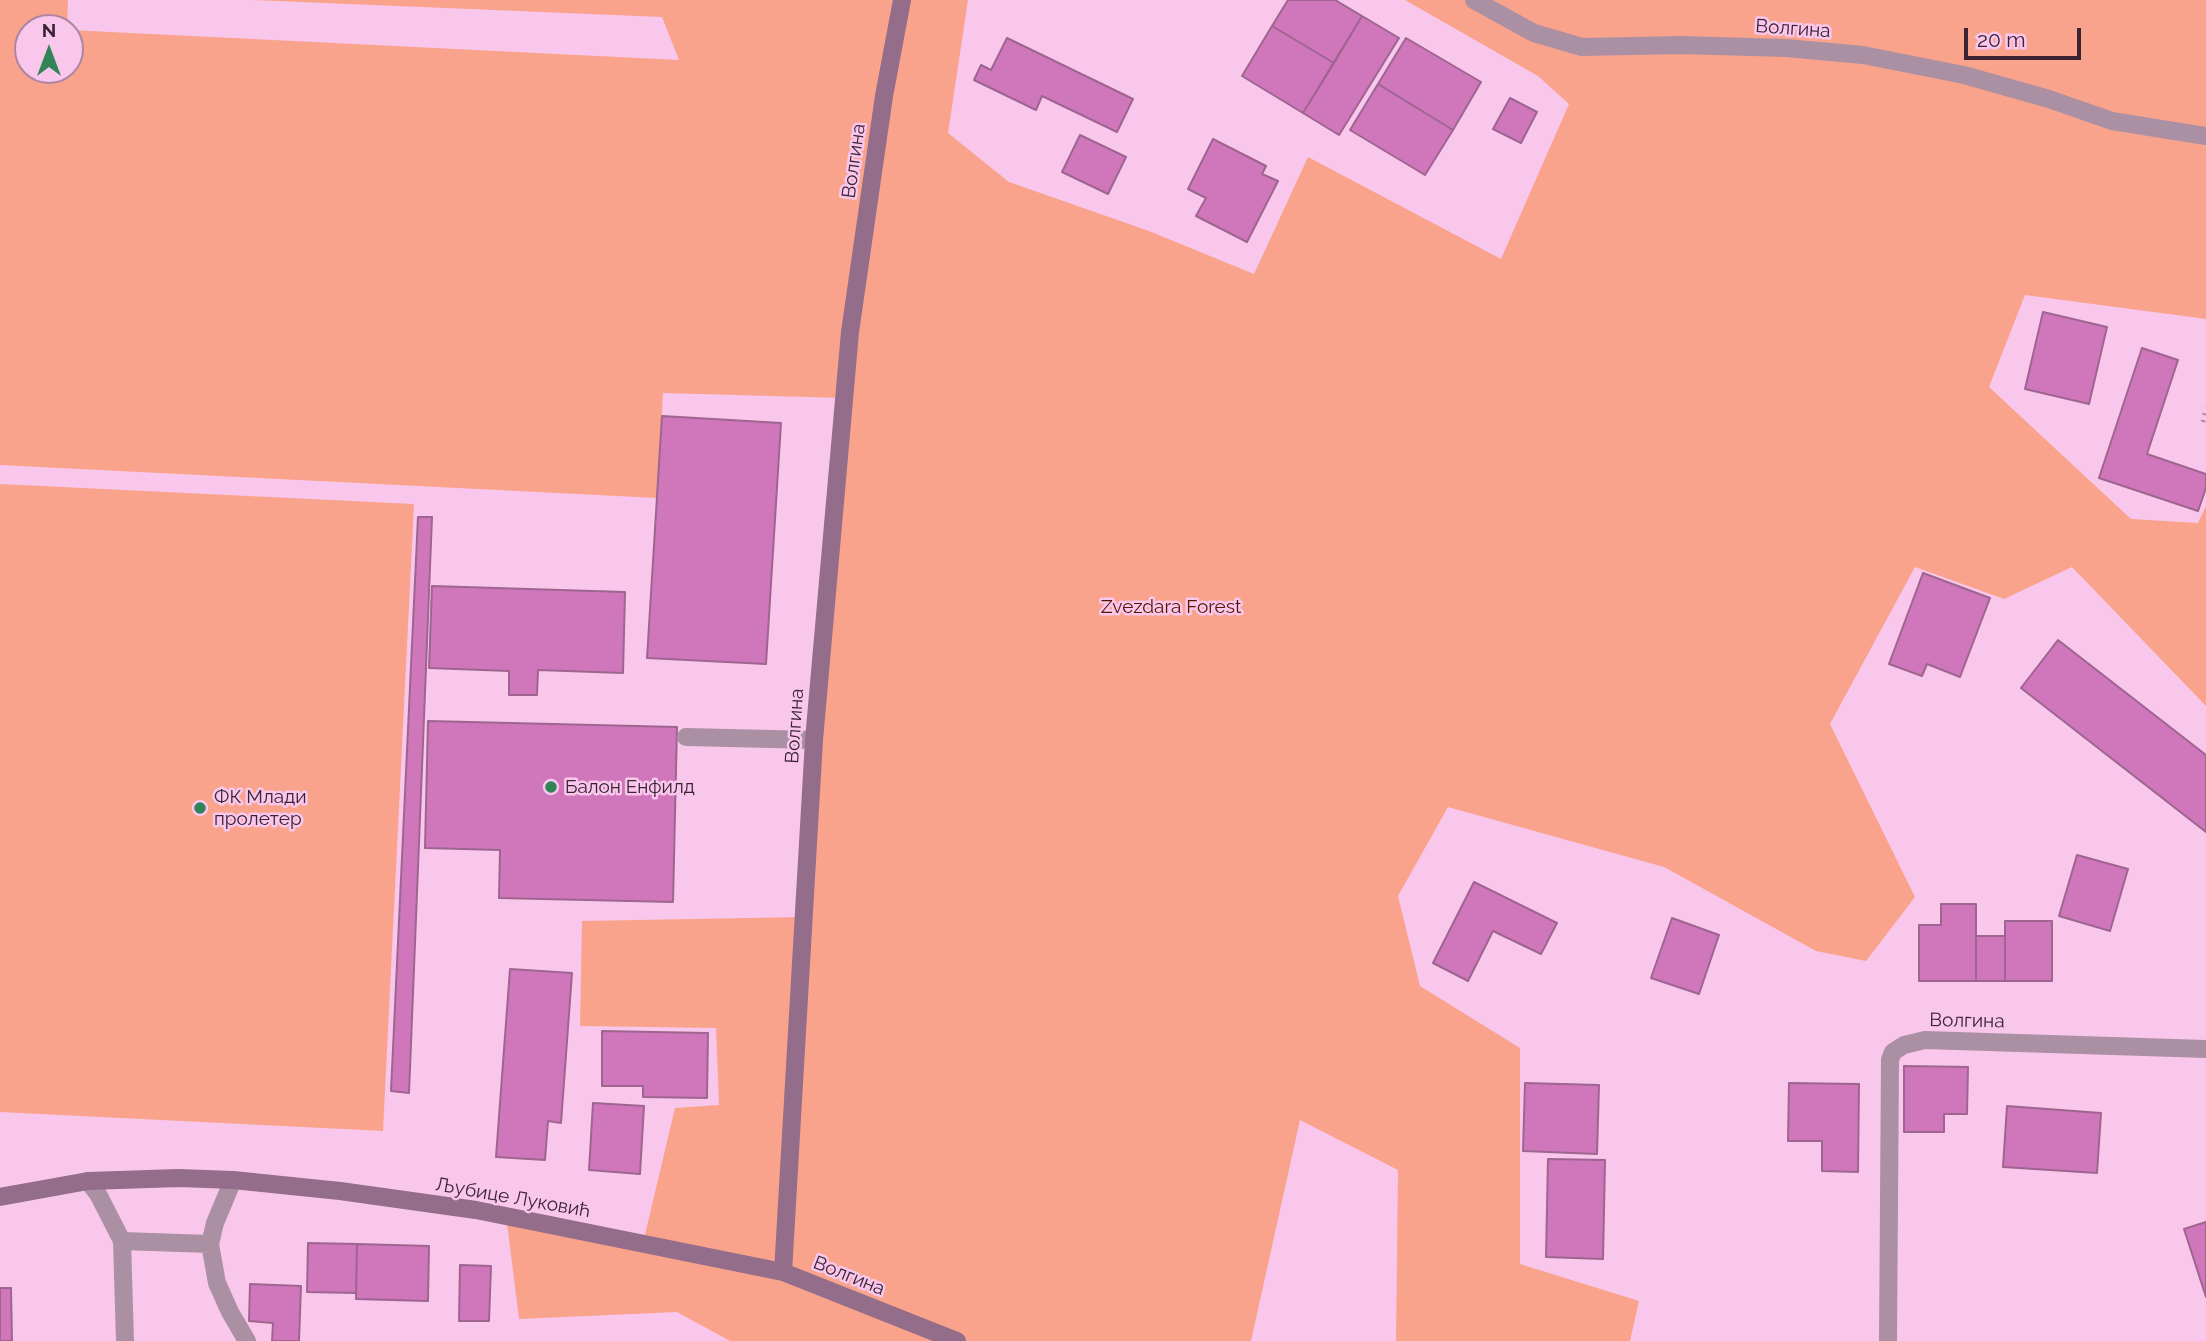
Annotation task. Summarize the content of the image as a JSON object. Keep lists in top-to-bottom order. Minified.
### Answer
{"streets":{"street":["Волгина","Љубице Луковић"]},"crossings":[["Волгина","Љубице Луковић"]],"parks":["Zvezdara Forest"],"places":["Балон Енфилд","ФК Млади пролетер"],"scale_bar":"20 m","north":"top"}
